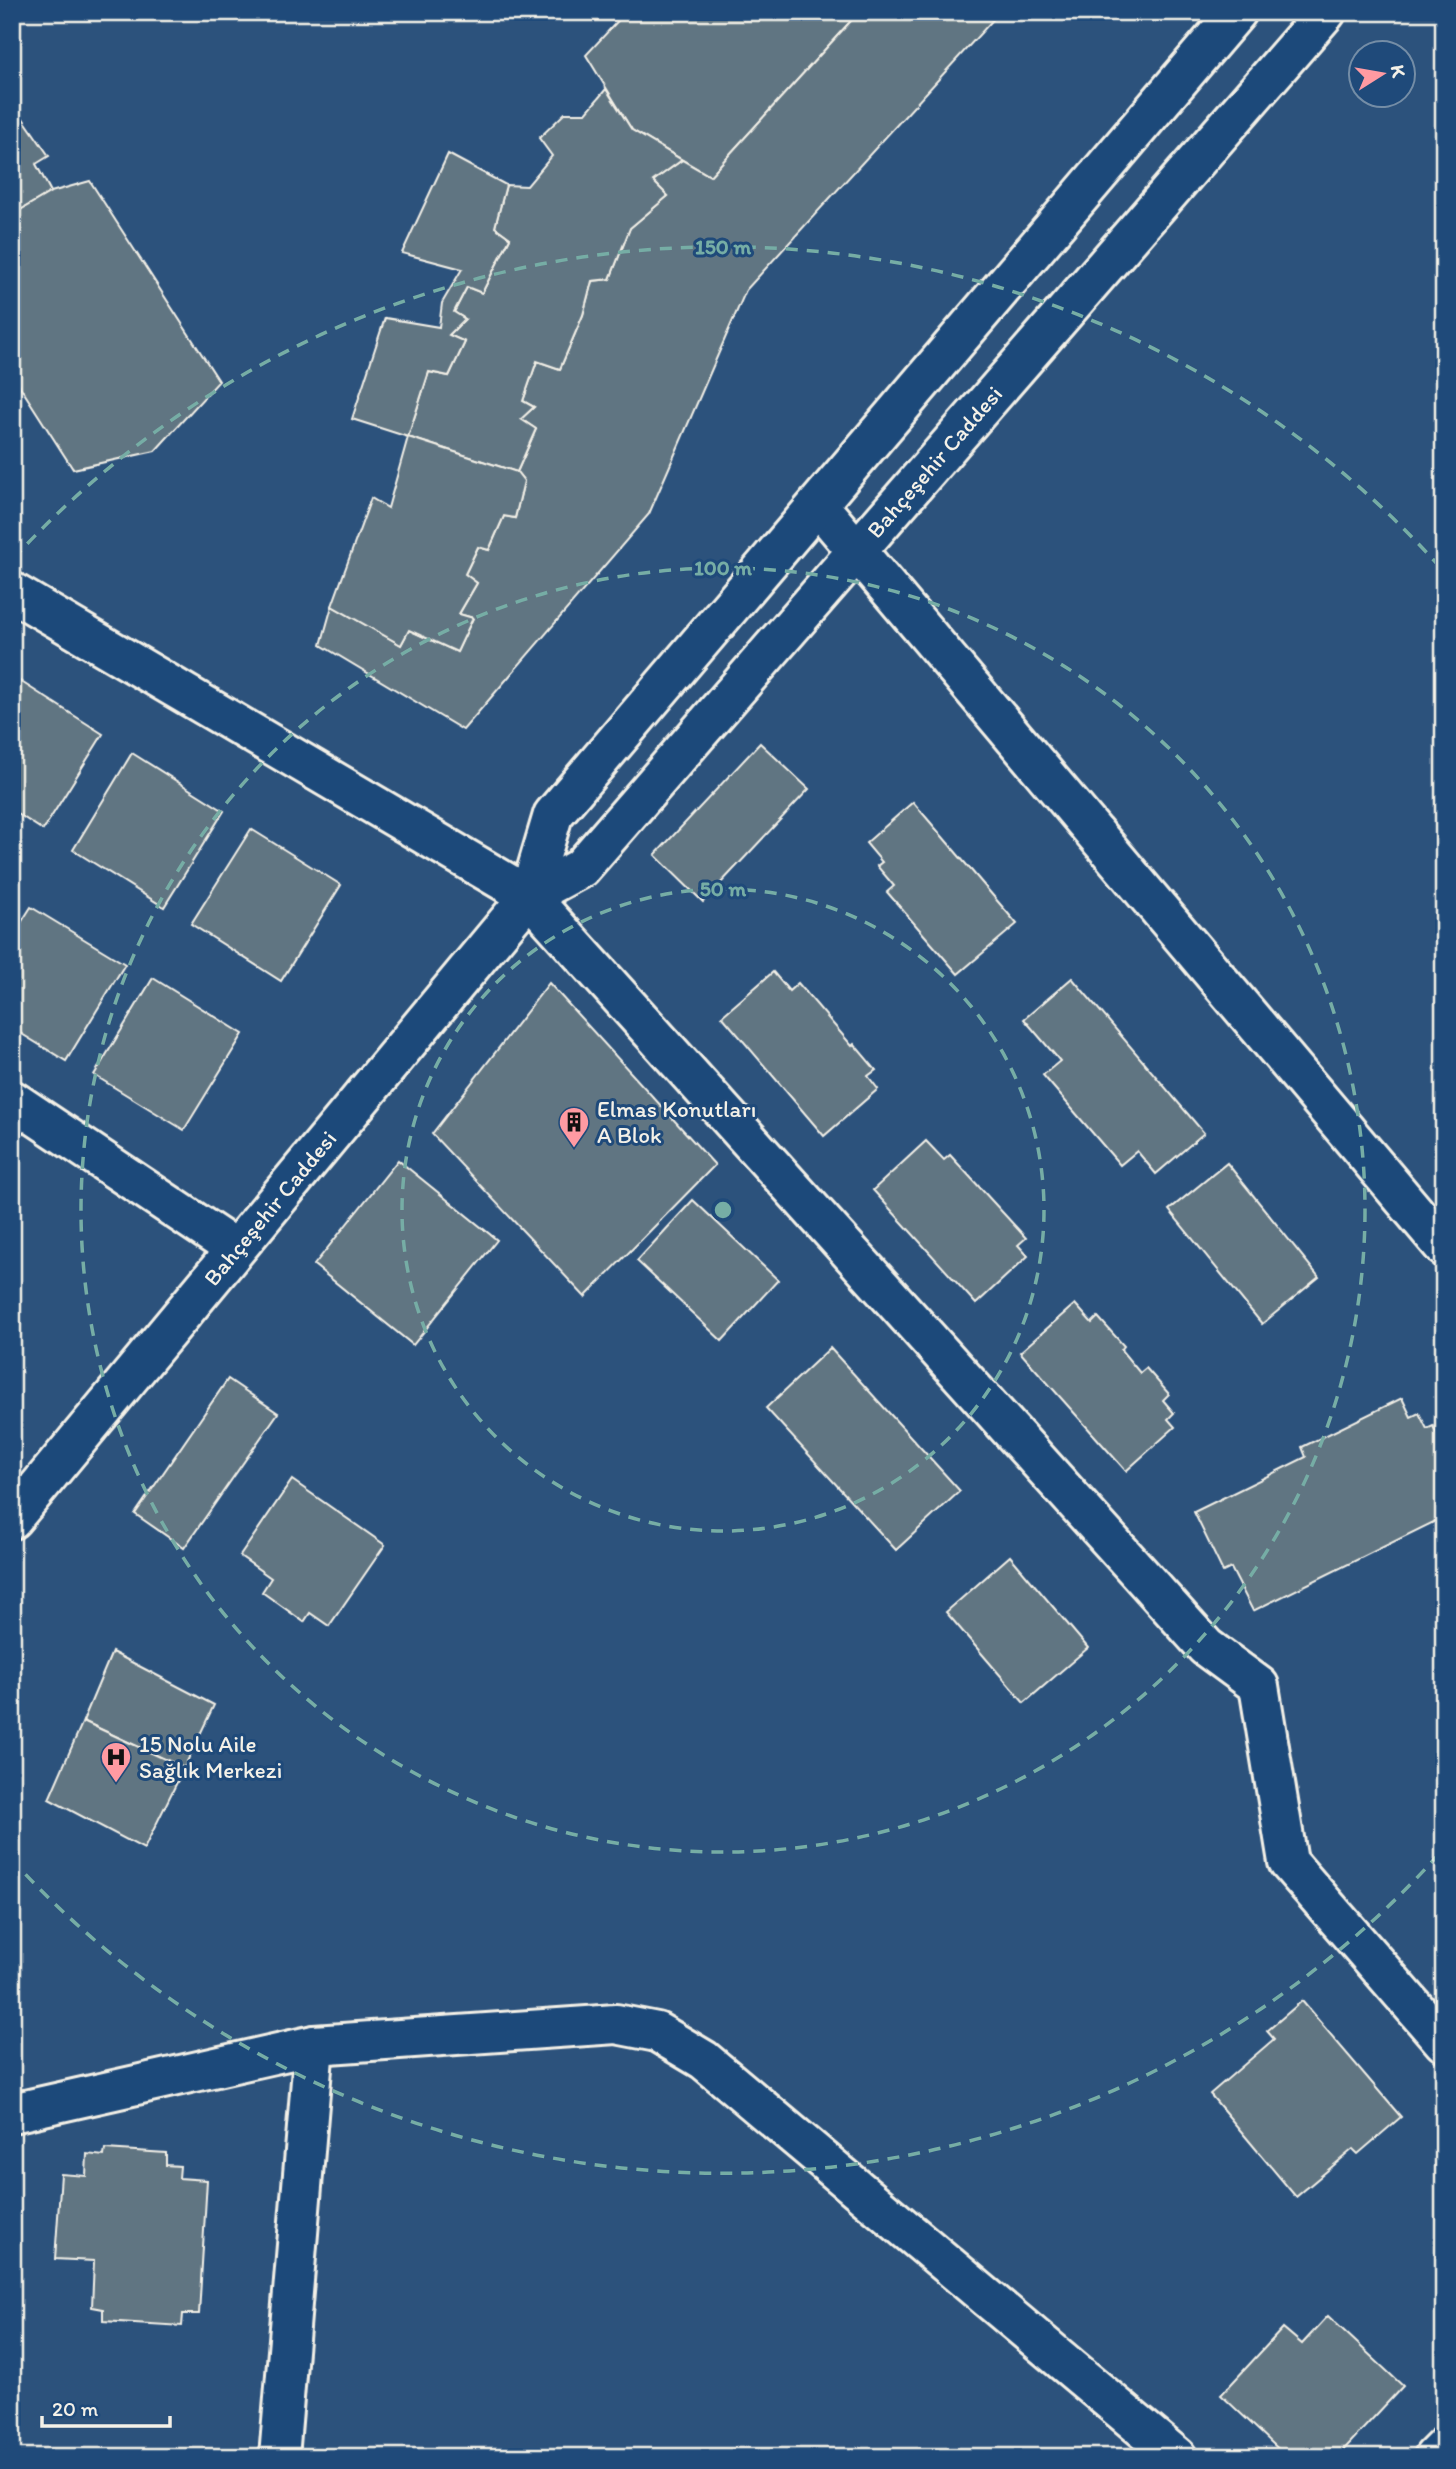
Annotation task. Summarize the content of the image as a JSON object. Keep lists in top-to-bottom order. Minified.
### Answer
{"streets":{"street":["Bahçeşehir Caddesi"]},"places":{"building":["Elmas Konutları A Blok"],"hospital":["15 Nolu Aile Sağlık Merkezi"]},"scale_bar":"20 m","north":"right","rings":["150 m","100 m","50 m"]}
